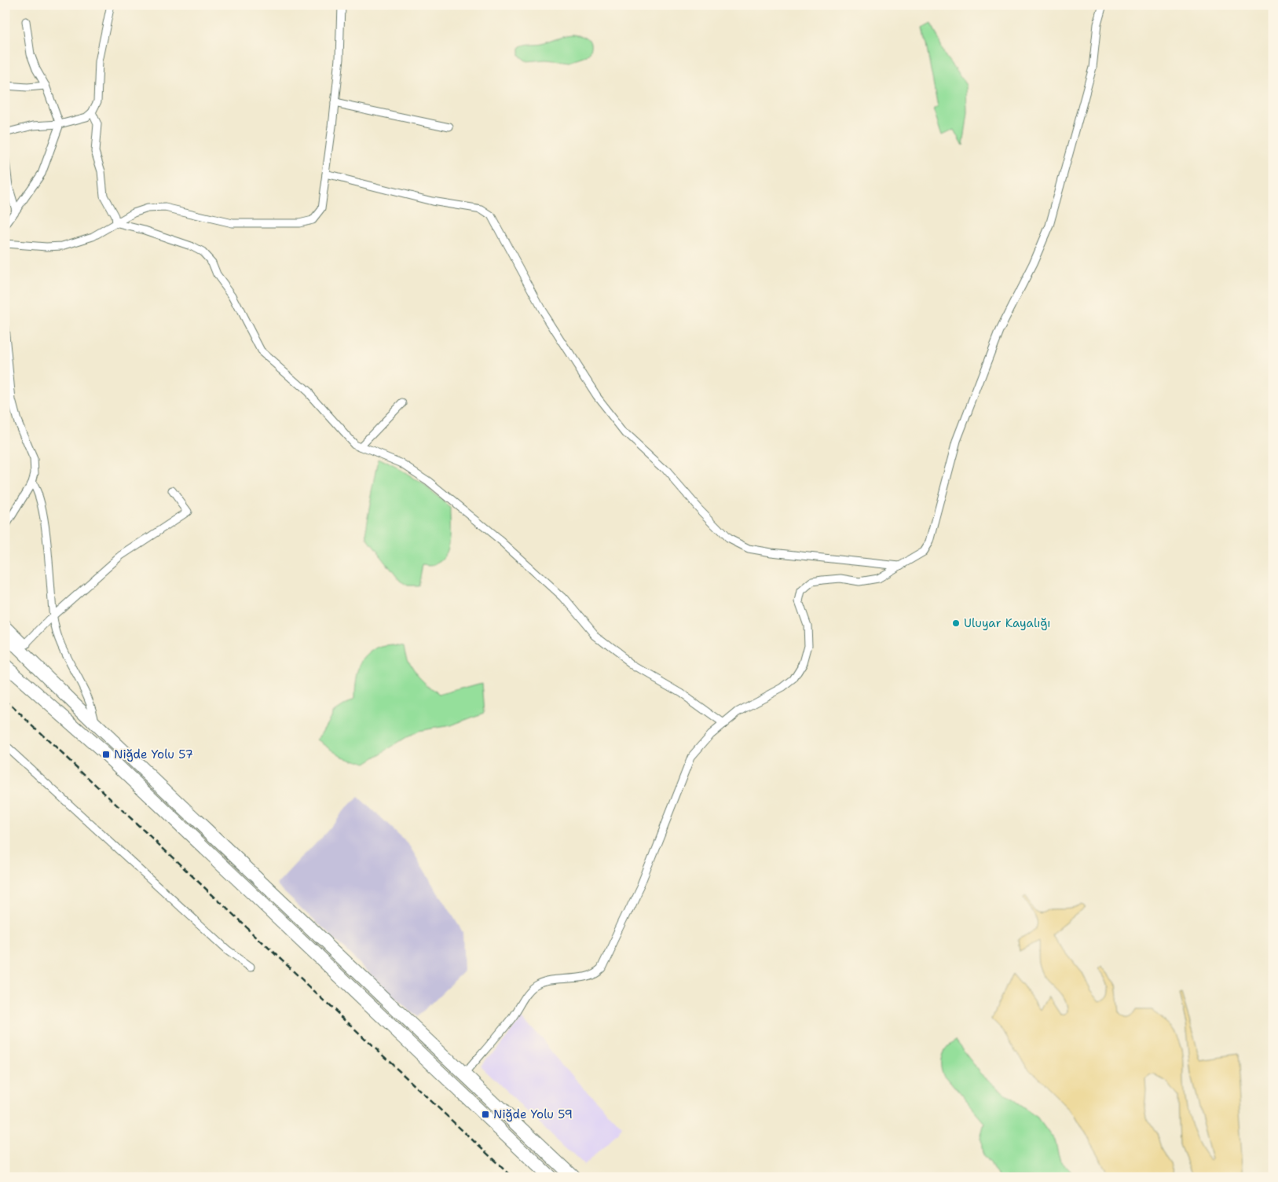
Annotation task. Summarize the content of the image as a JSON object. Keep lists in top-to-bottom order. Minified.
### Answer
{"places":{"other":["Uluyar Kayalığı"],"transit":["Niğde Yolu 57","Niğde Yolu 59"]}}
